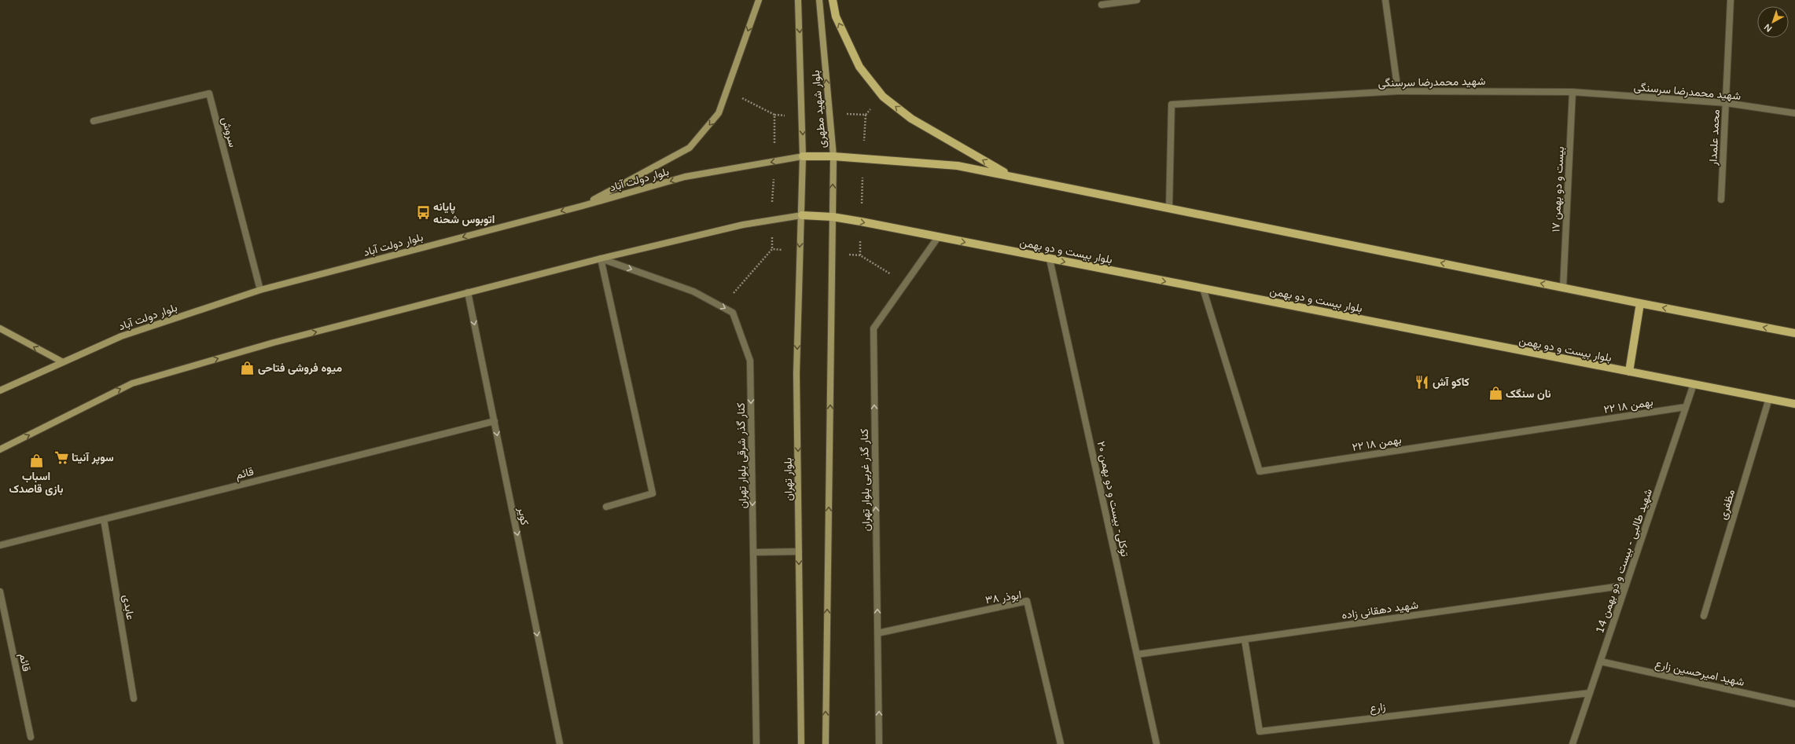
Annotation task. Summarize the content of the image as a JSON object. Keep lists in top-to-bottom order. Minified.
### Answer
{"streets":{"main road":["بلوار شهید مطهری","بلوار دولت آباد","بلوار بیست و دو بهمن","بلوار تهران"],"street":["شهید محمدرضا سرسنگی","سروش","محمد علمدار","بیست و دو بهمن ۱۷","۲۲ بهمن ۱۸","کنار گذر شرقی بلوار تهران","قائم","کنار گذر غربی بلوار تهران","توکلی- بیست و دو بهمن ۲۰","مظفری","کویر","شهید طالبی - بیست و دو بهمن 14","۳۸ ابوذر","عابدی","شهید دهقانی زاده","شهید امیرحسین زارع","زارع"]},"crossings":[["شهید محمدرضا سرسنگی","محمد علمدار"],["شهید محمدرضا سرسنگی","بیست و دو بهمن ۱۷"],["بلوار شهید مطهری","بلوار دولت آباد"],["بلوار شهید مطهری","بلوار بیست و دو بهمن"],["بلوار شهید مطهری","بلوار تهران"],["سروش","بلوار دولت آباد"],["بلوار بیست و دو بهمن","۲۲ بهمن ۱۸"],["بلوار بیست و دو بهمن","بلوار تهران"],["بلوار بیست و دو بهمن","کنار گذر غربی بلوار تهران"],["بلوار بیست و دو بهمن","توکلی- بیست و دو بهمن ۲۰"],["بلوار بیست و دو بهمن","مظفری"],["بلوار بیست و دو بهمن","شهید طالبی - بیست و دو بهمن 14"],["۲۲ بهمن ۱۸","شهید طالبی - بیست و دو بهمن 14"],["قائم","کویر"],["قائم","عابدی"],["کنار گذر غربی بلوار تهران","۳۸ ابوذر"],["توکلی- بیست و دو بهمن ۲۰","شهید دهقانی زاده"],["شهید طالبی - بیست و دو بهمن 14","شهید دهقانی زاده"],["شهید طالبی - بیست و دو بهمن 14","شهید امیرحسین زارع"],["شهید طالبی - بیست و دو بهمن 14","زارع"],["شهید دهقانی زاده","زارع"]],"one_way":["بلوار بیست و دو بهمن","کنار گذر شرقی بلوار تهران","کنار گذر غربی بلوار تهران","کویر"],"places":{"bus stop":["پایانه اتوبوس شحنه"],"shop":["میوه فروشی فتاحی","نان سنگک","اسباب بازی قاصدک"],"restaurant":["کاکو آش"],"supermarket":["سوپر آنیتا"]},"north":"bottom left"}
